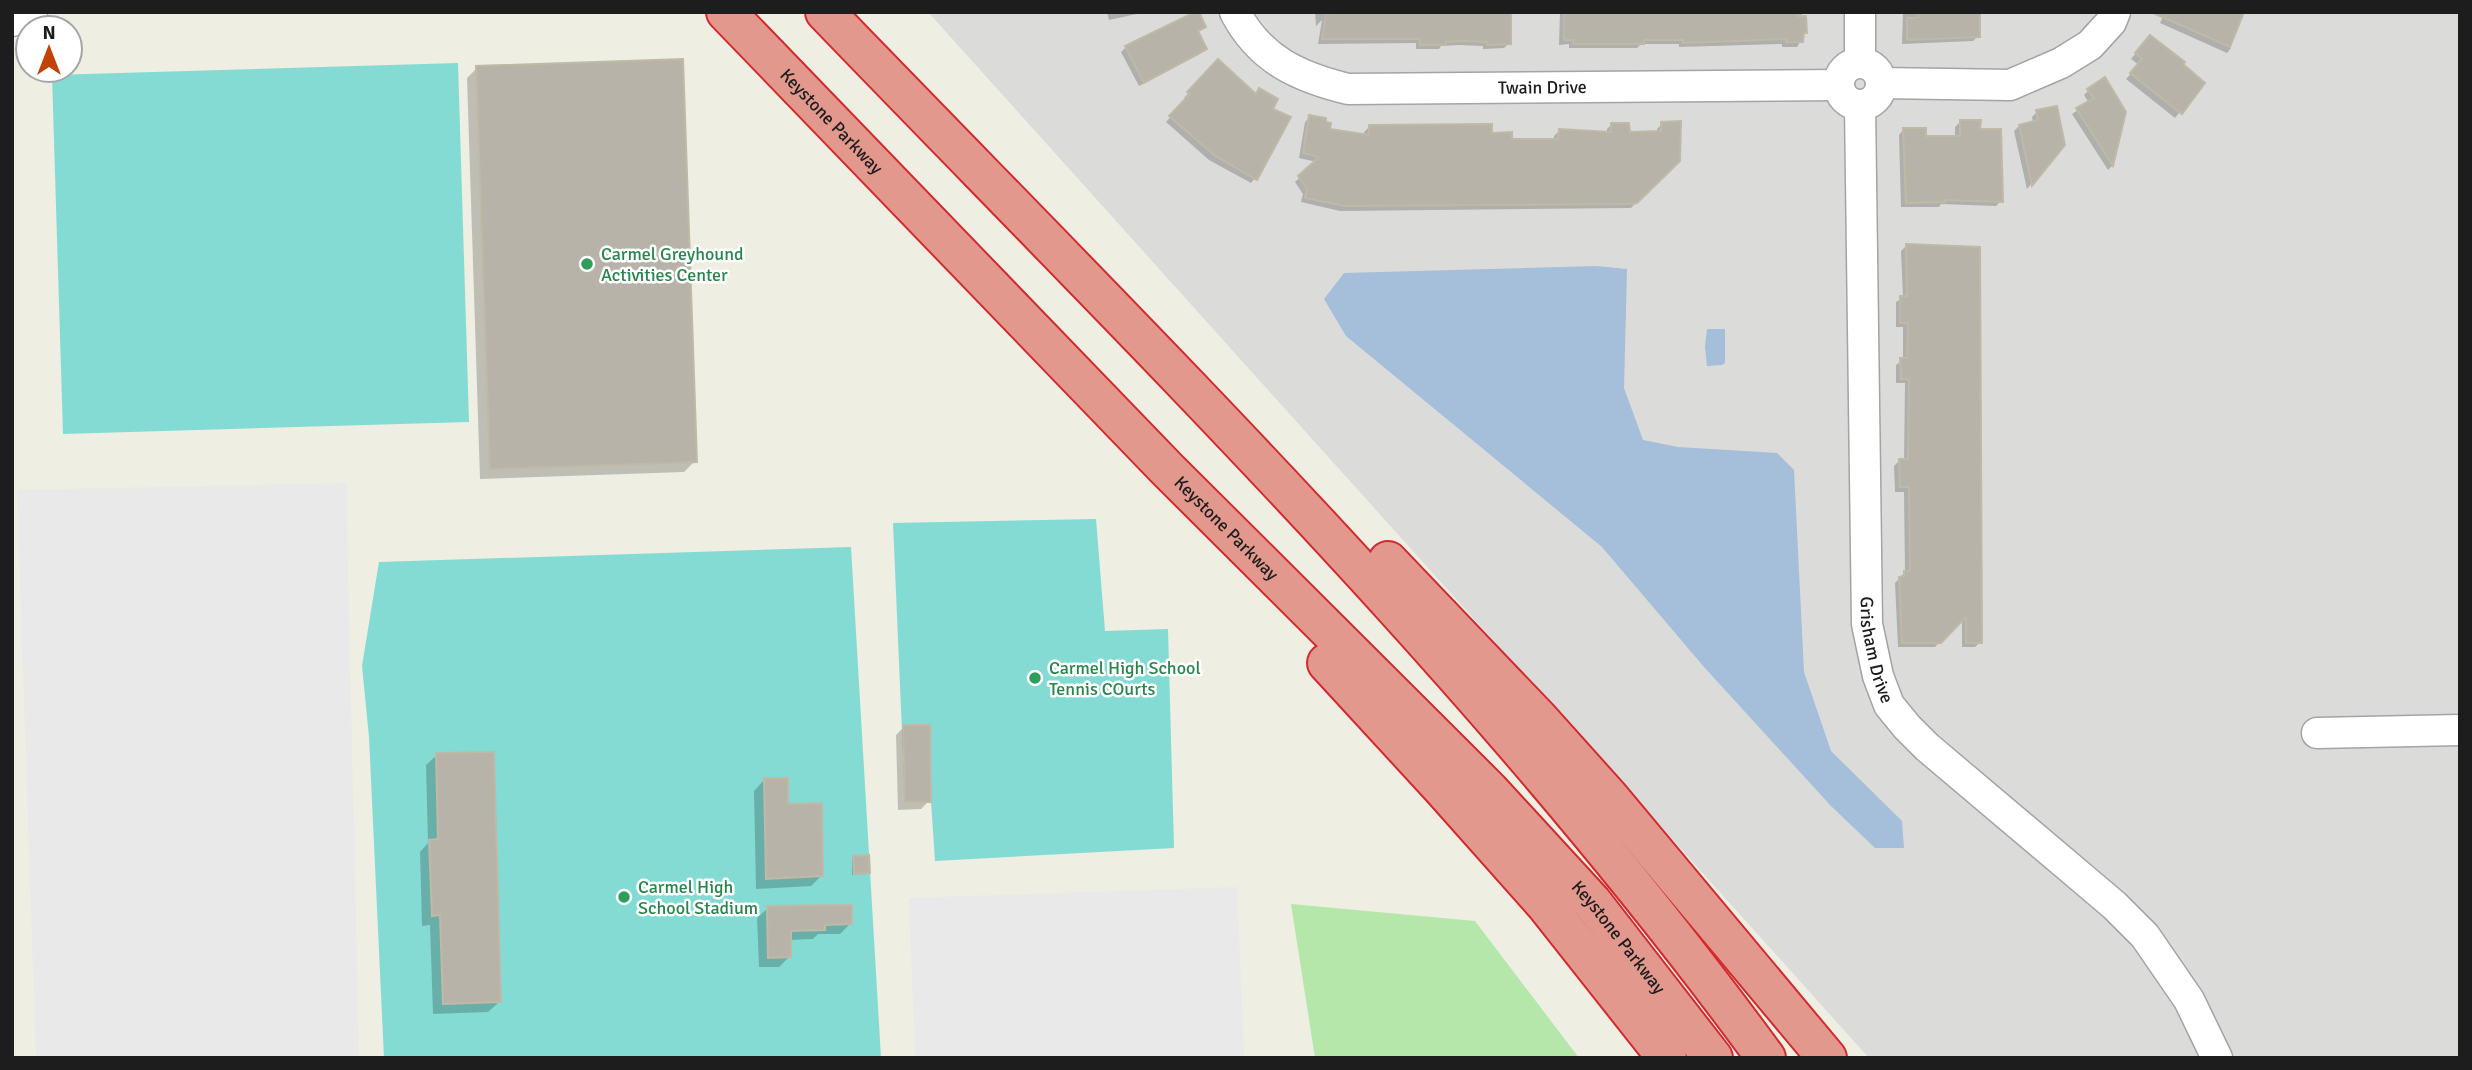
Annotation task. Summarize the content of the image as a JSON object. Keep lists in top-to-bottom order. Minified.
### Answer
{"streets":{"highway":["Keystone Parkway"],"street":["Twain Drive","Grisham Drive"]},"crossings":[["Twain Drive","Grisham Drive"]],"places":["Carmel Greyhound Activities Center","Carmel High School Tennis COurts","Carmel High School Stadium"],"north":"top"}
